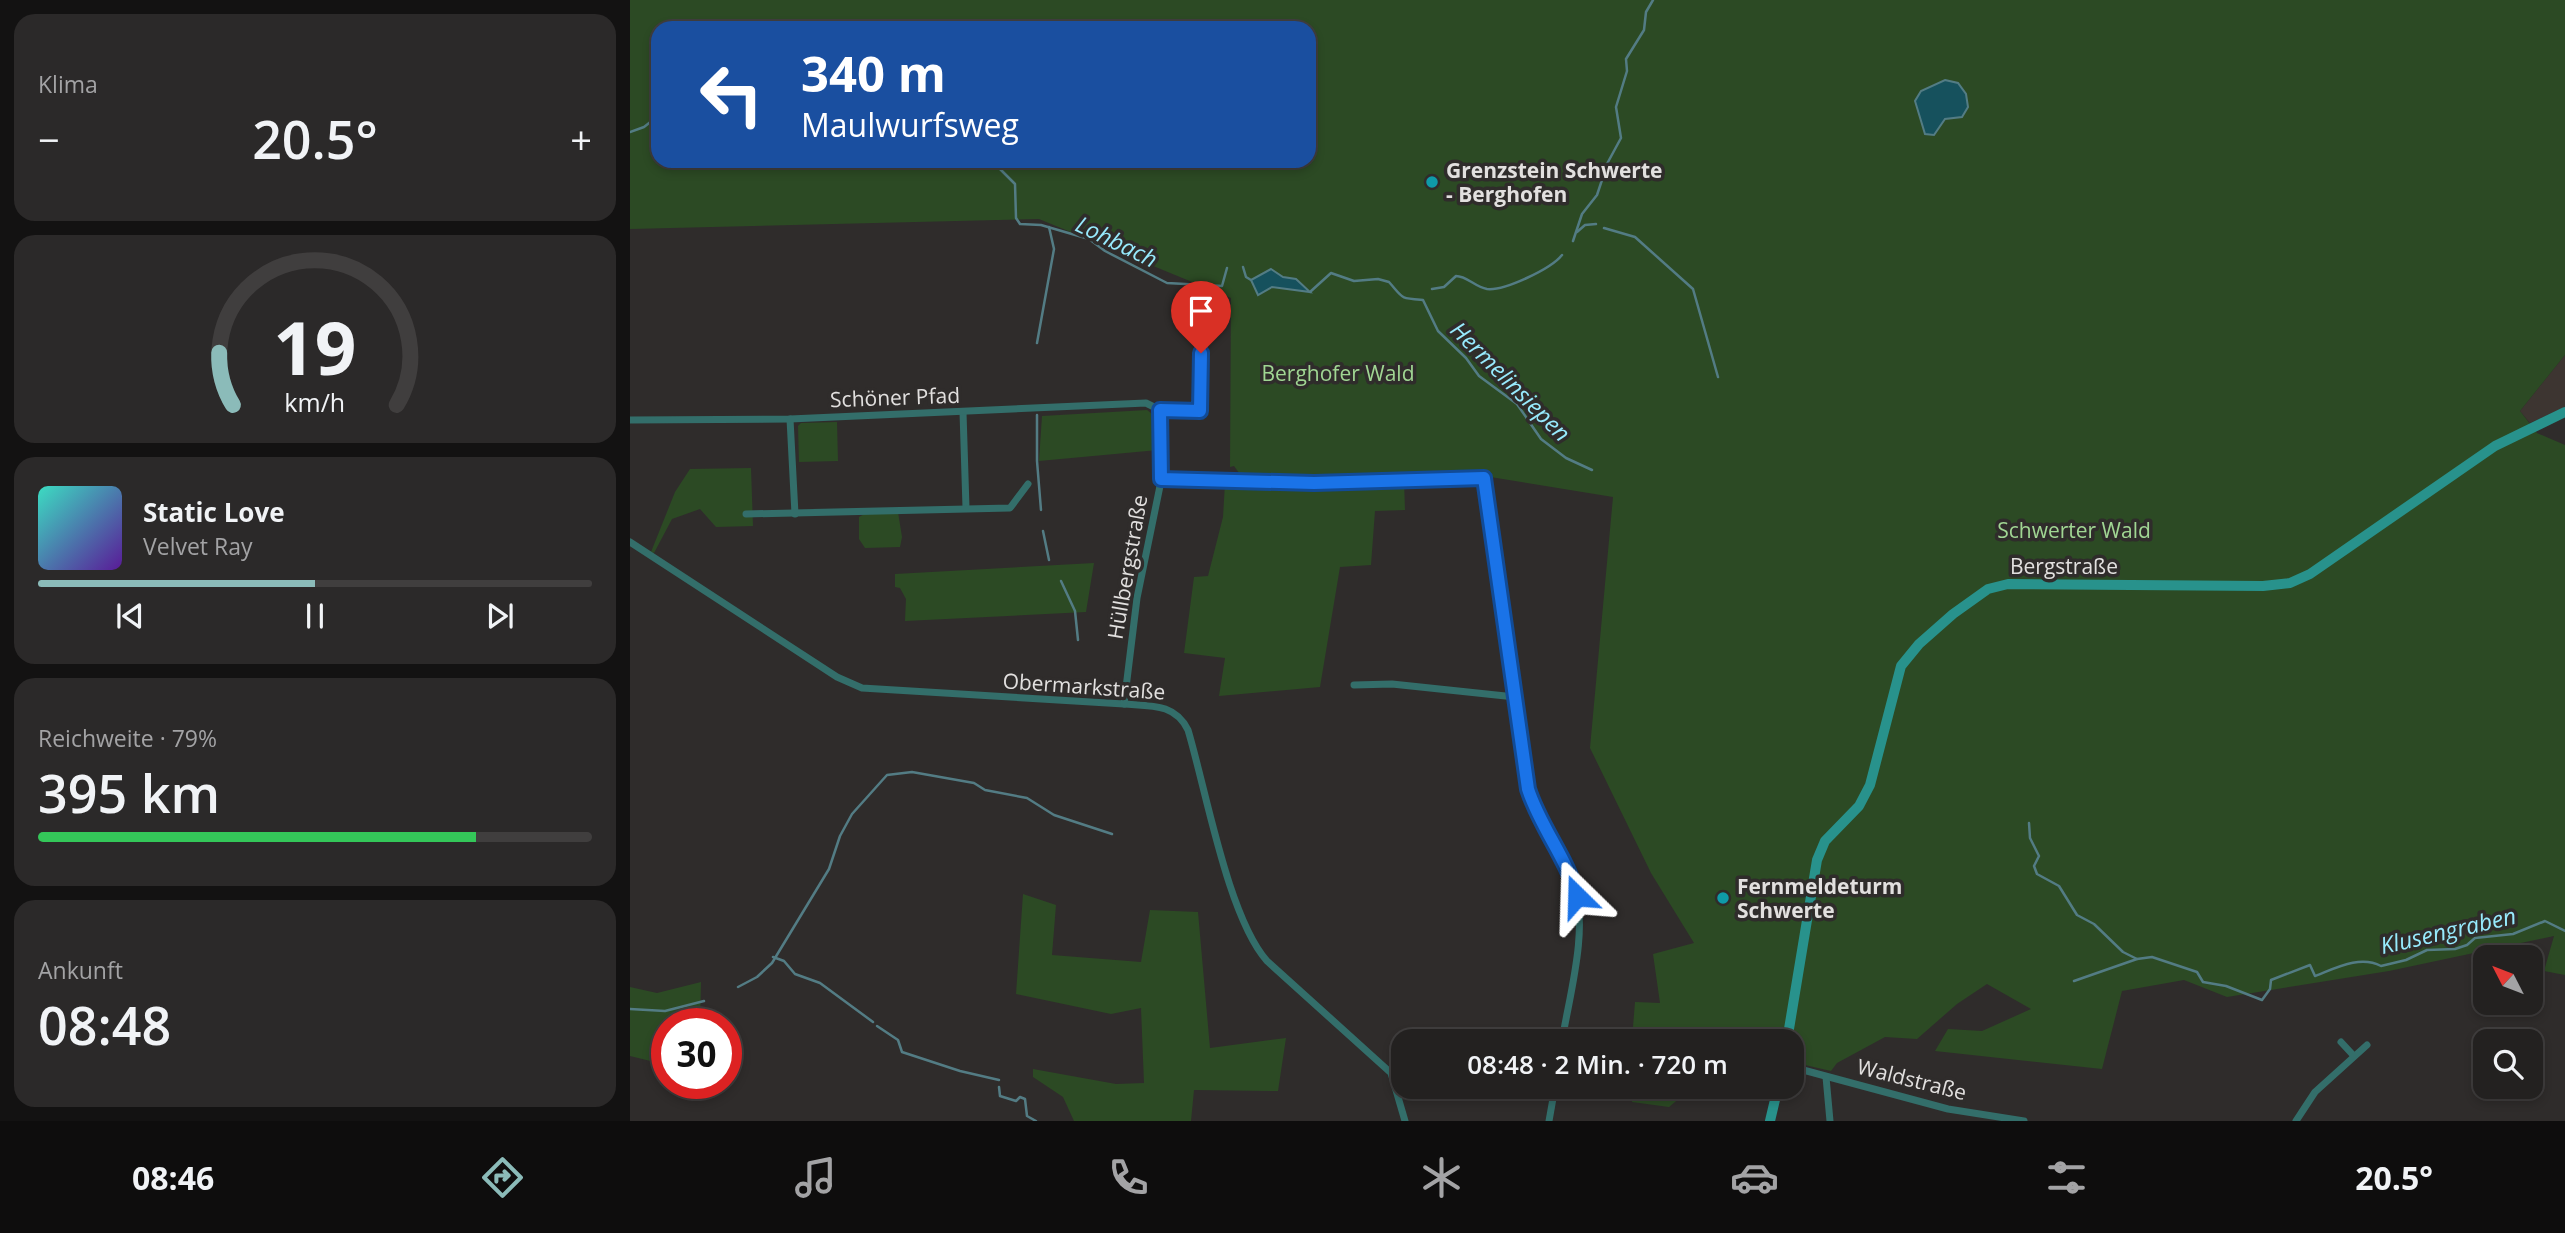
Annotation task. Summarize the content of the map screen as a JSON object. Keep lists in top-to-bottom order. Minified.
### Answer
{"streets":{"main road":["Bergstraße"],"street":["Schöner Pfad","Hüllbergstraße","Obermarkstraße","Waldstraße"]},"crossings":[["Schöner Pfad","Hüllbergstraße"],["Hüllbergstraße","Obermarkstraße"]],"water":["Lohbach","Hermelinsiepen","Klusengraben"],"parks":["Berghofer Wald","Schwerter Wald"],"places":["Grenzstein Schwerte - Berghofen","Fernmeldeturm Schwerte"],"north":"top left","page":{"tile":["Klima",["Reichweite · 79%","395 km"],["Ankunft","08:48"]],"turn":["340 m","Maulwurfsweg"],"heat":["−","20.5°","+"],"song":["Static Love","Velvet Ray"],"limit":"30","trip":"08:48 · 2 Min. · 720 m","tabs":["08:46","20.5°"],"gauge":["19","km/h"]}}
